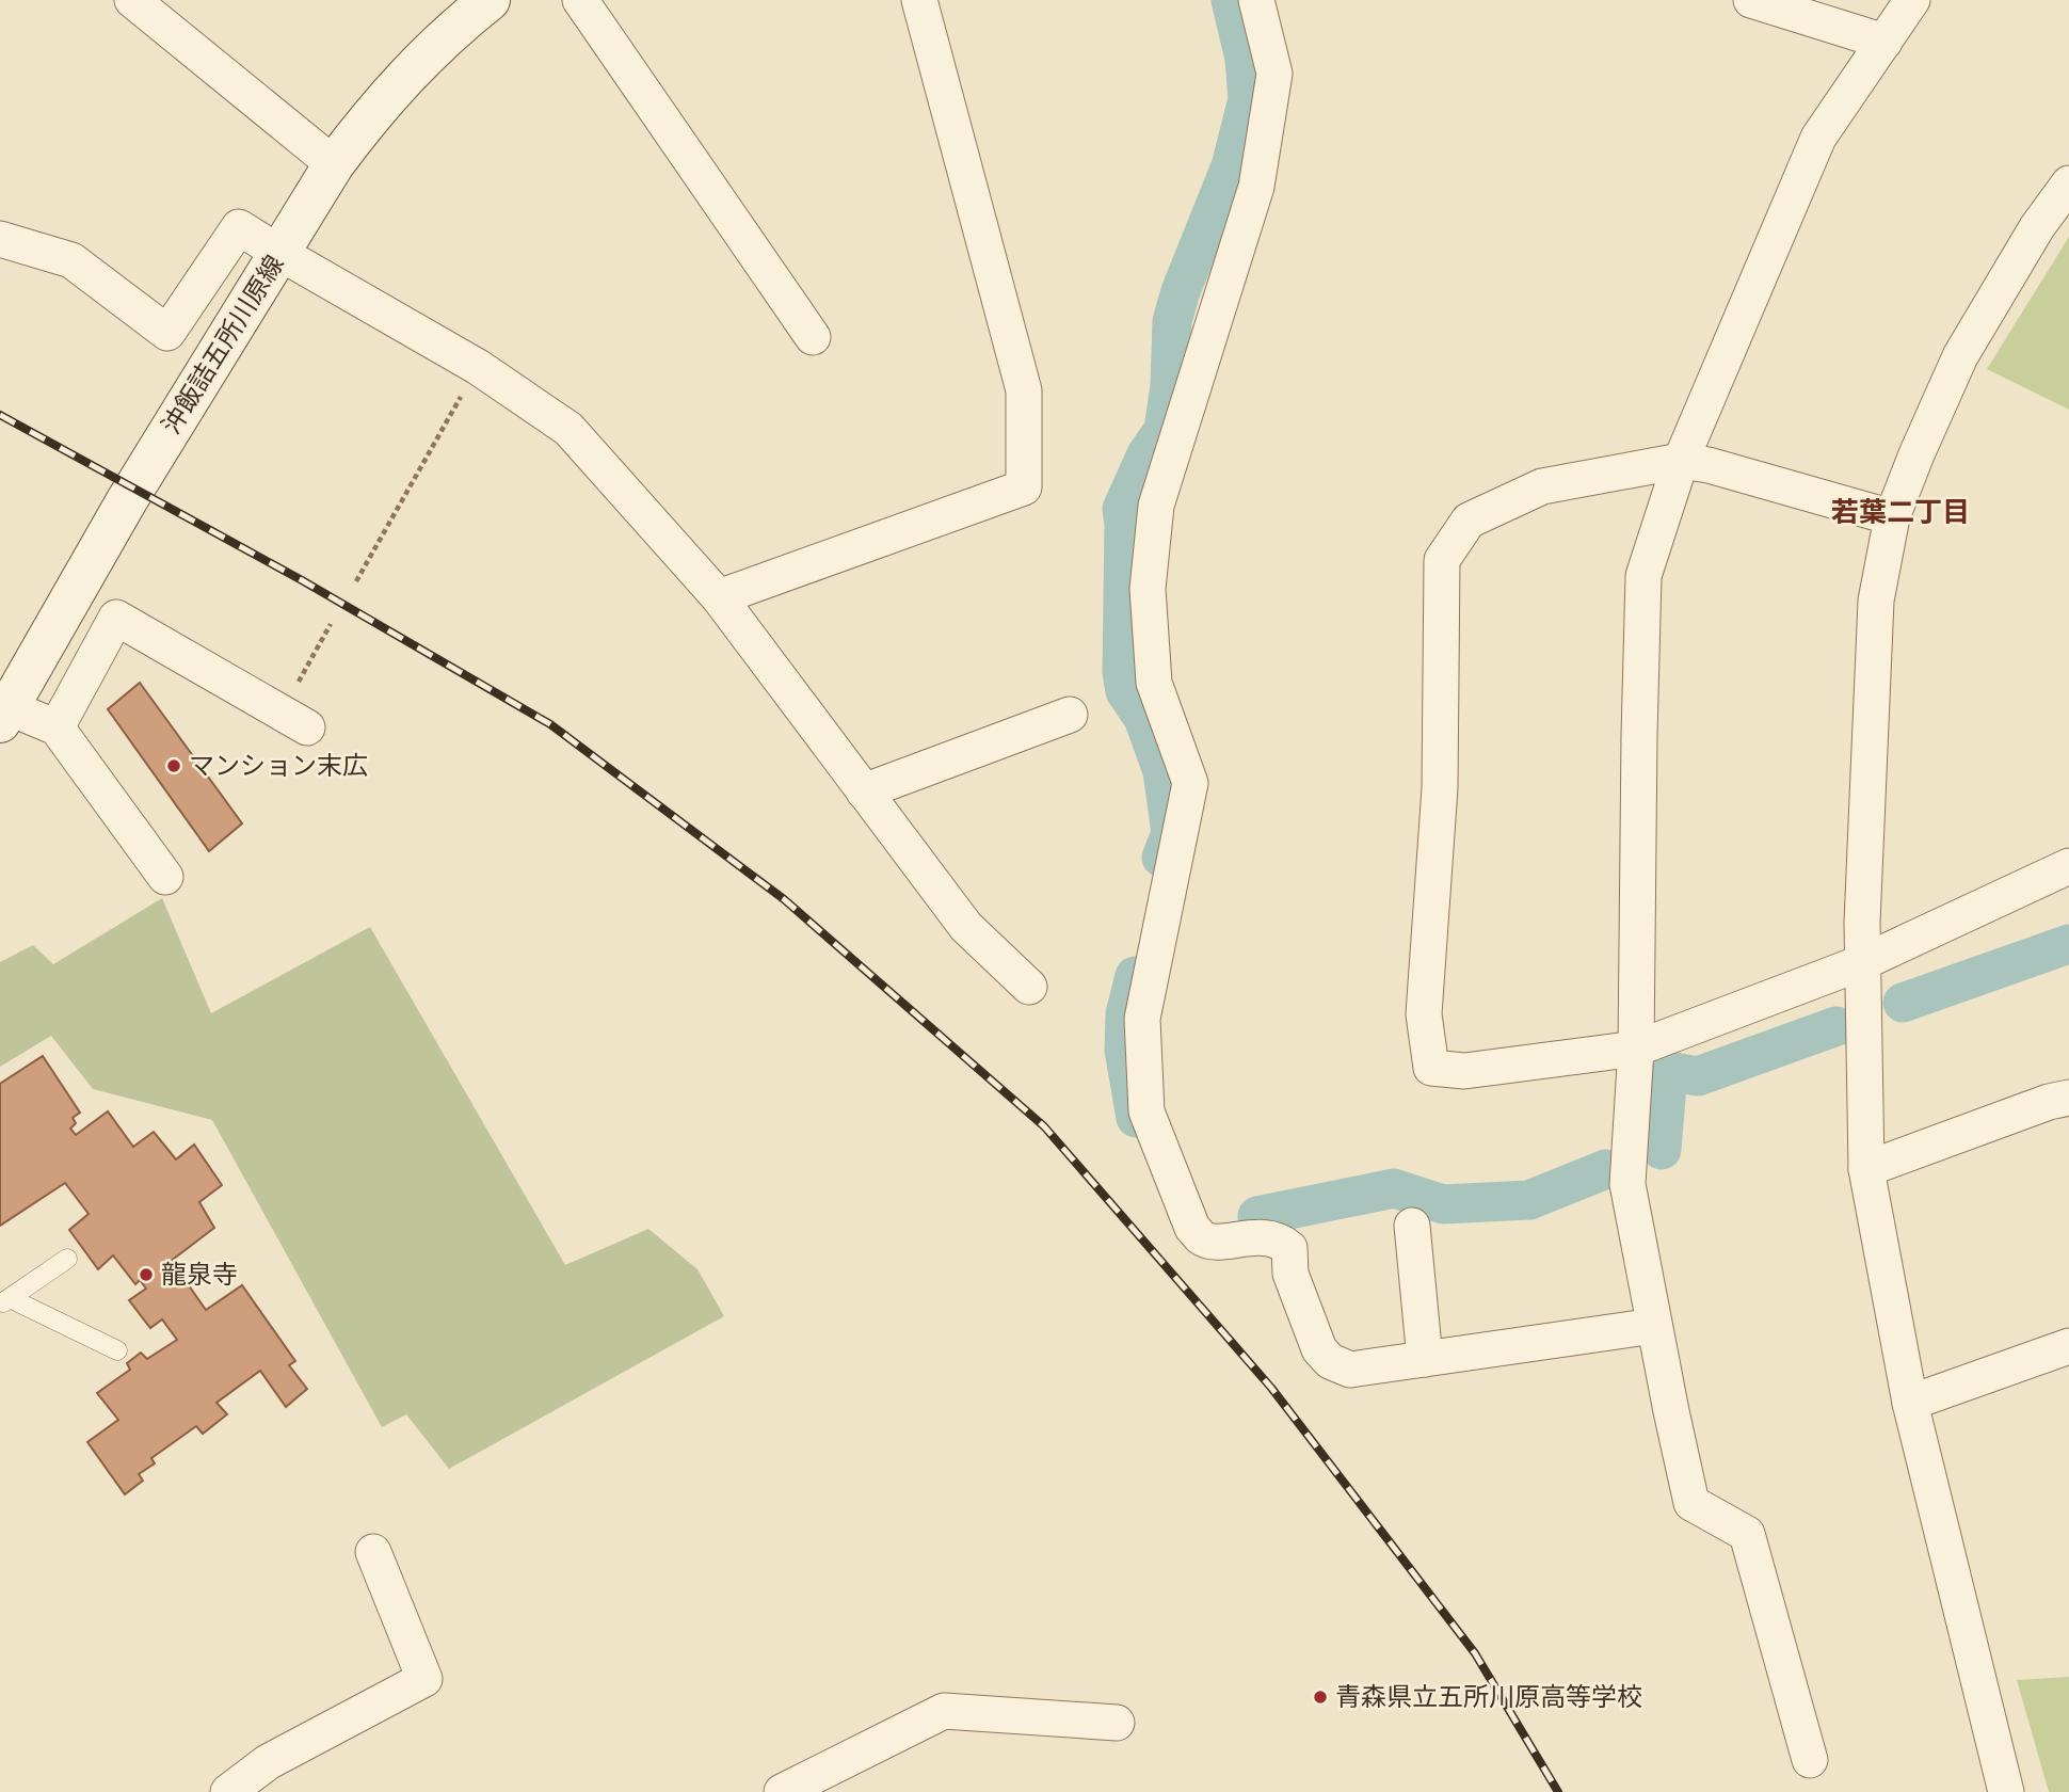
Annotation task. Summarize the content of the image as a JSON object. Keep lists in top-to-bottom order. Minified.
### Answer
{"streets":{"main road":["沖飯詰五所川原線"]},"districts":["若葉二丁目"],"places":["マンション末広","龍泉寺","青森県立五所川原高等学校"]}
